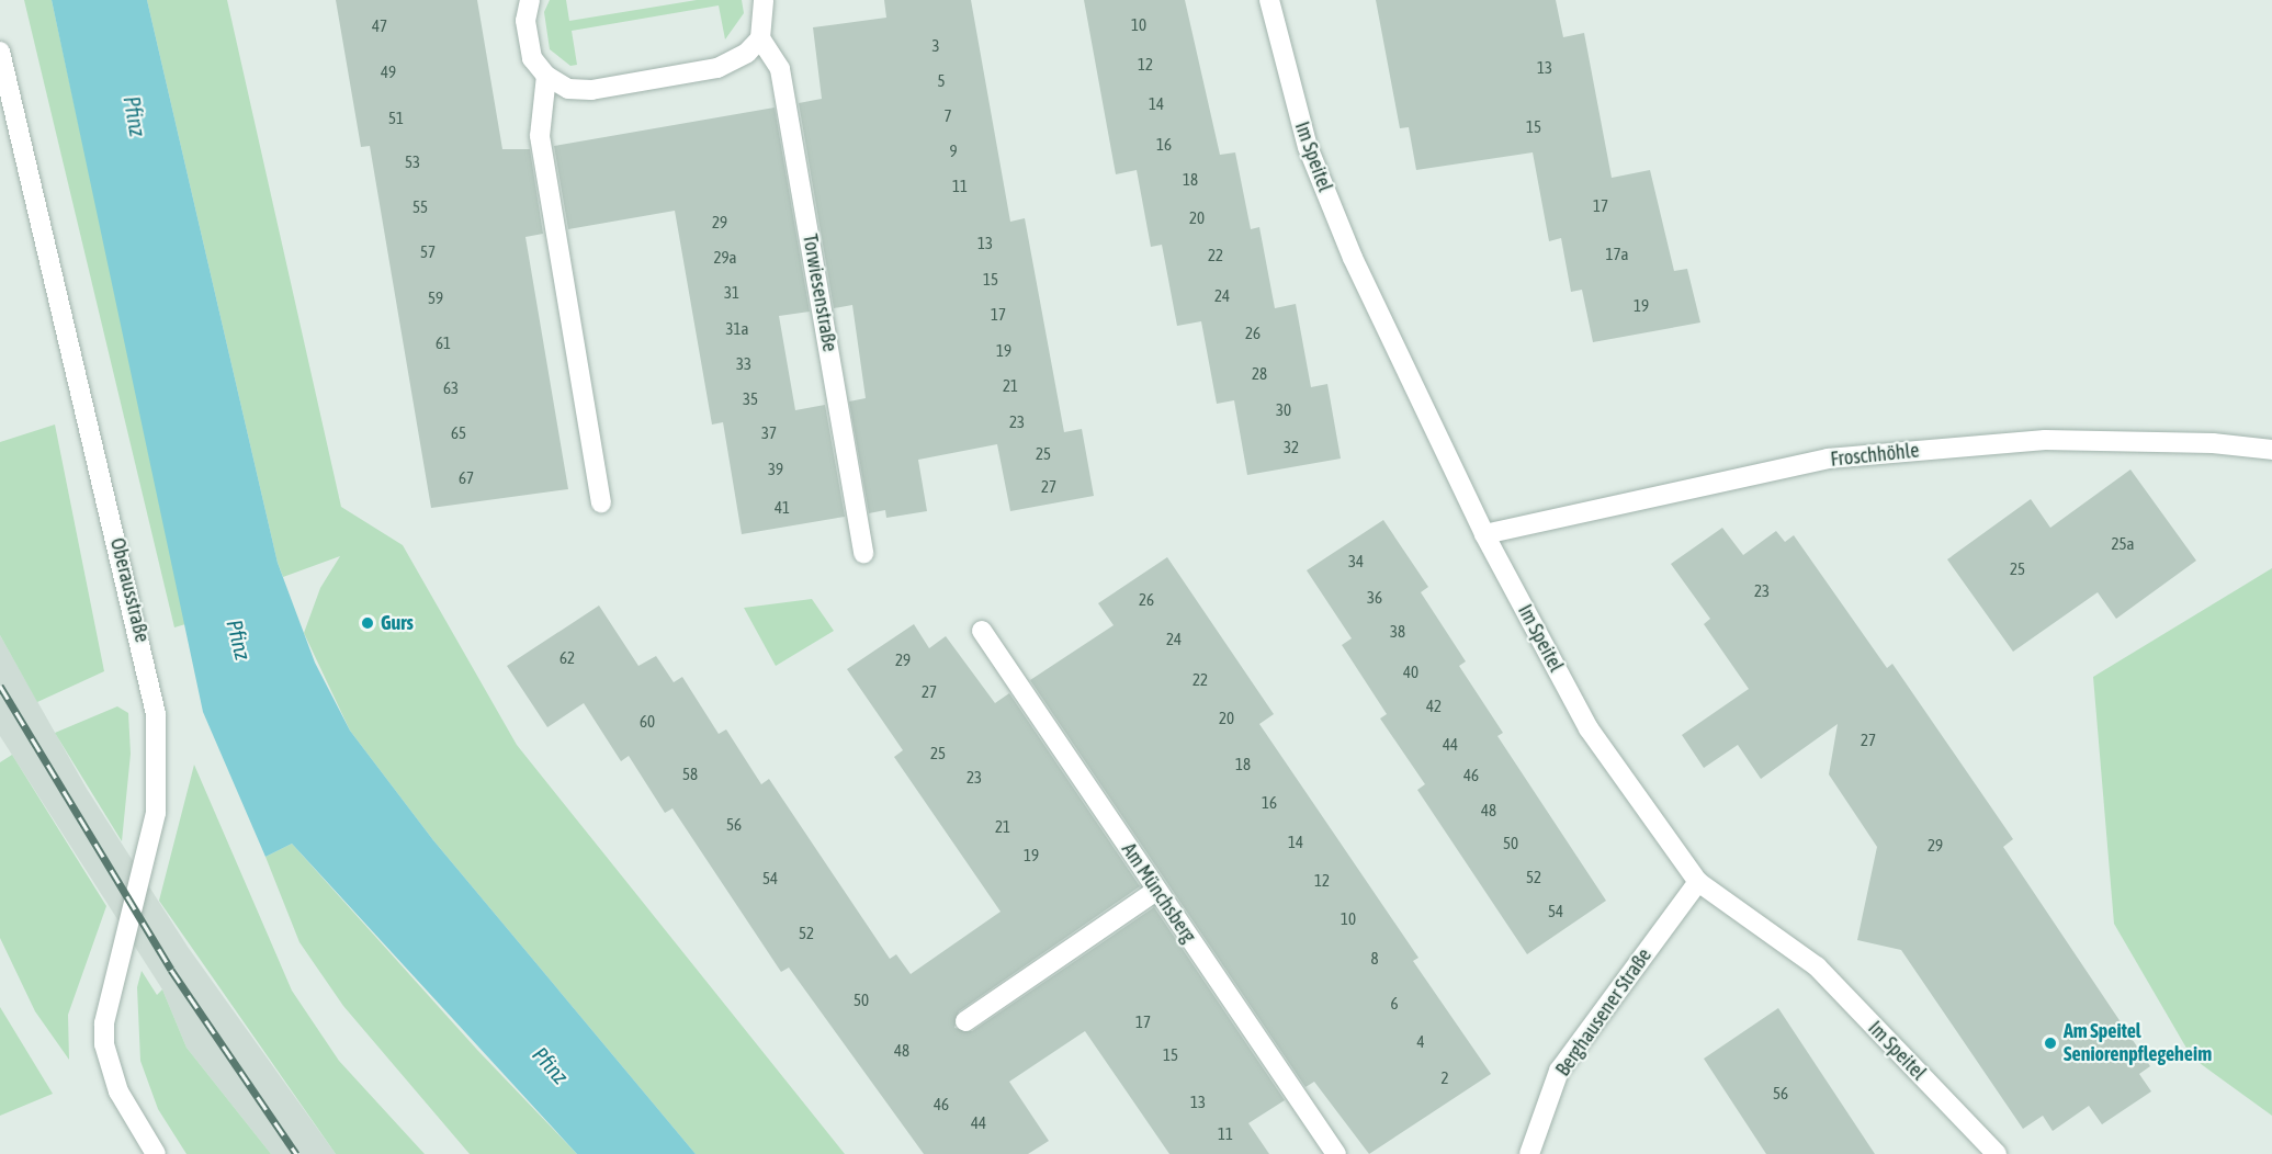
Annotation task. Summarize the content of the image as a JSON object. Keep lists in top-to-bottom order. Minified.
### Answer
{"streets":{"street":["Im Speitel","Torwiesenstraße","Froschhöhle","Oberausstraße","Am Münchsberg","Berghausener Straße"]},"crossings":[["Im Speitel","Froschhöhle"],["Im Speitel","Berghausener Straße"]],"water":["Pfinz"],"places":["Gurs","Am Speitel Seniorenpflegeheim"],"house_numbers":["10","47","3","12","13","49","5","14","7","51","15","16","9","53","18","11","17","55","20","29","13","57","17a","22","29a","15","31","24","59","19","17","31a","26","61","19","33","28","21","63","35","30","23","65","37","32","25","39","67","27","41","25a","34","25","23","36","26","38","24","62","29","40","22","27","42","20","60","27","44","25","18","58","46","23","16","48","56","21","14","50","29","19","52","54","12","54","10","52","8","50","6","17","4","48","15","2","56","13","46","44","11"]}
